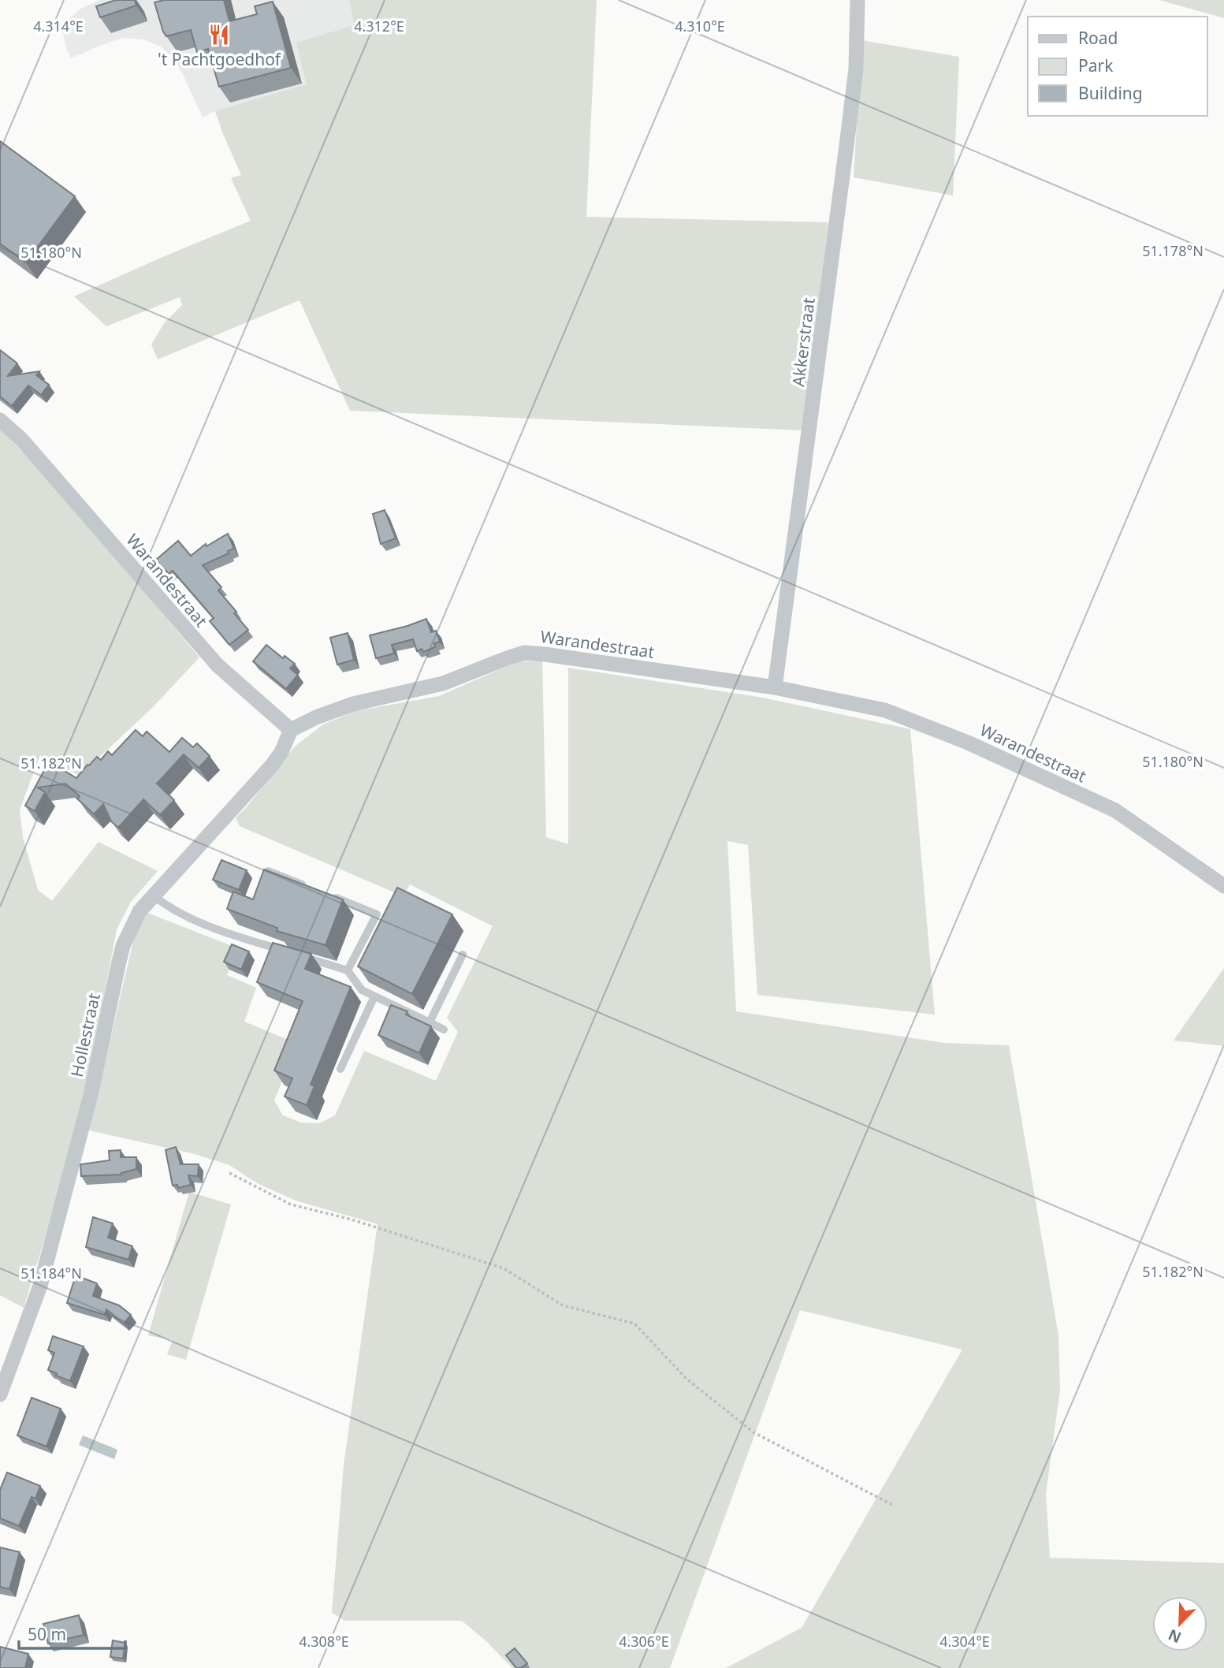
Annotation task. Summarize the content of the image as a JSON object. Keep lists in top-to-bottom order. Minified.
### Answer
{"streets":{"street":["Akkerstraat","Warandestraat","Hollestraat"]},"crossings":[["Akkerstraat","Warandestraat"],["Warandestraat","Hollestraat"]],"places":{"restaurant":["'t Pachtgoedhof"]},"legend":["Road","Park","Building"],"scale_bar":"50 m","north":"bottom left","coordinates":["4.314°E","4.312°E","4.310°E","51.178°N","51.180°N","51.182°N","51.184°N","4.308°E","4.306°E","4.304°E"]}
